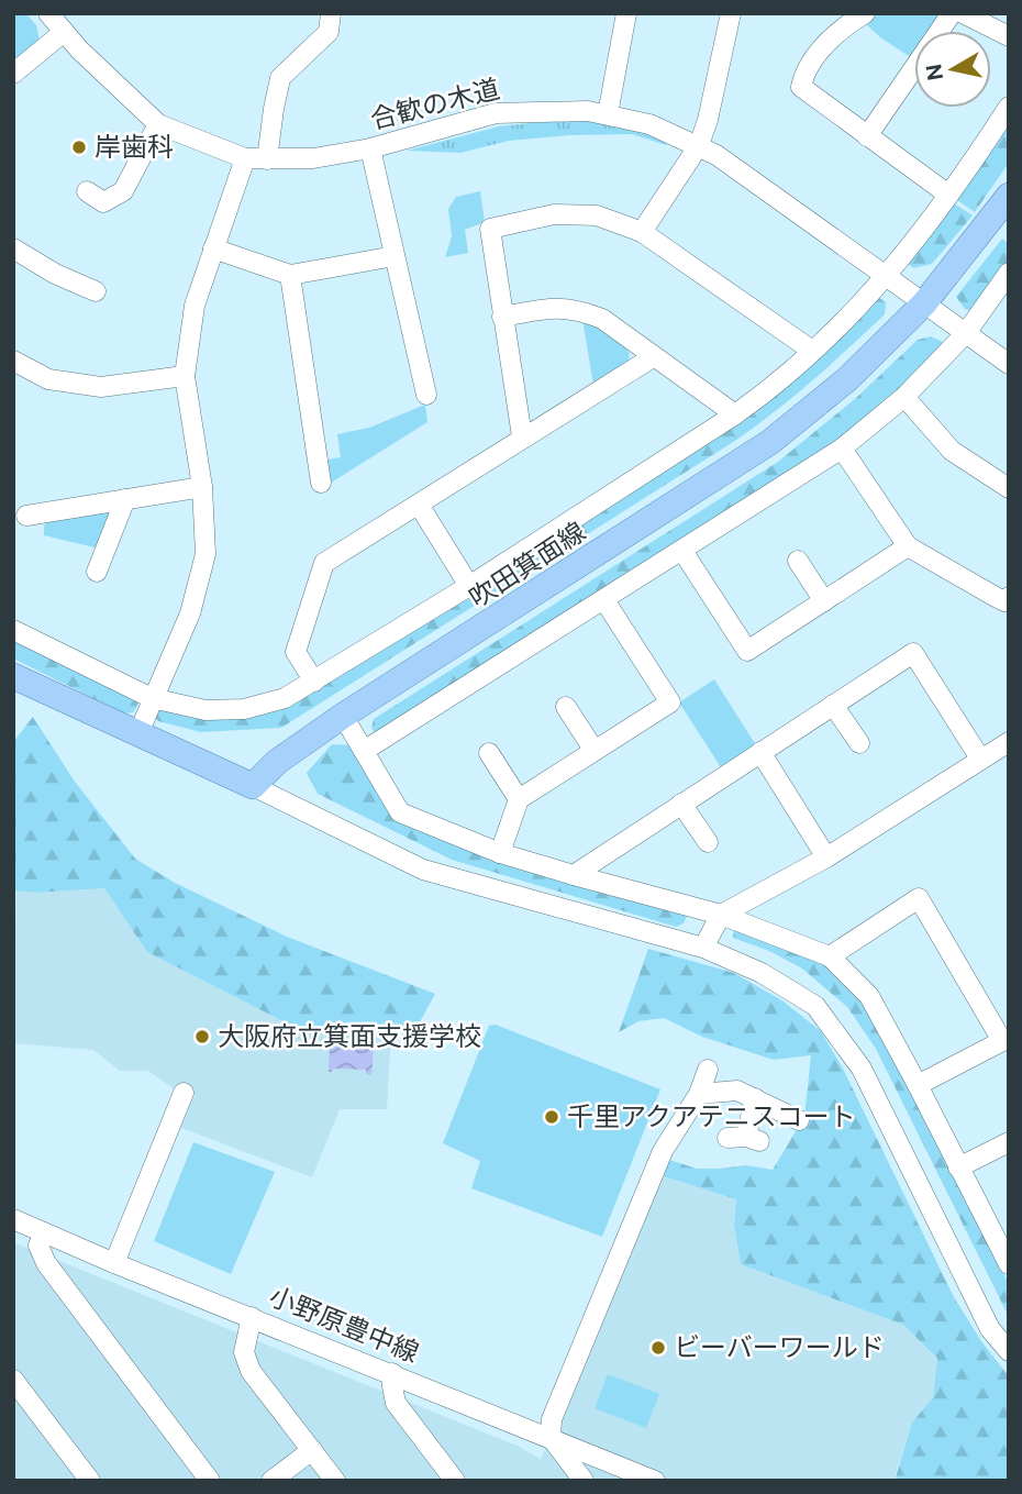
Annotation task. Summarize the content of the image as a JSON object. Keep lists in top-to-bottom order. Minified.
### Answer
{"streets":{"main road":["吹田箕面線"],"street":["合歓の木道","小野原豊中線"]},"crossings":[["合歓の木道","吹田箕面線"]],"places":["岸歯科","大阪府立箕面支援学校","千里アクアテニスコート","ビーバーワールド"],"north":"left"}
